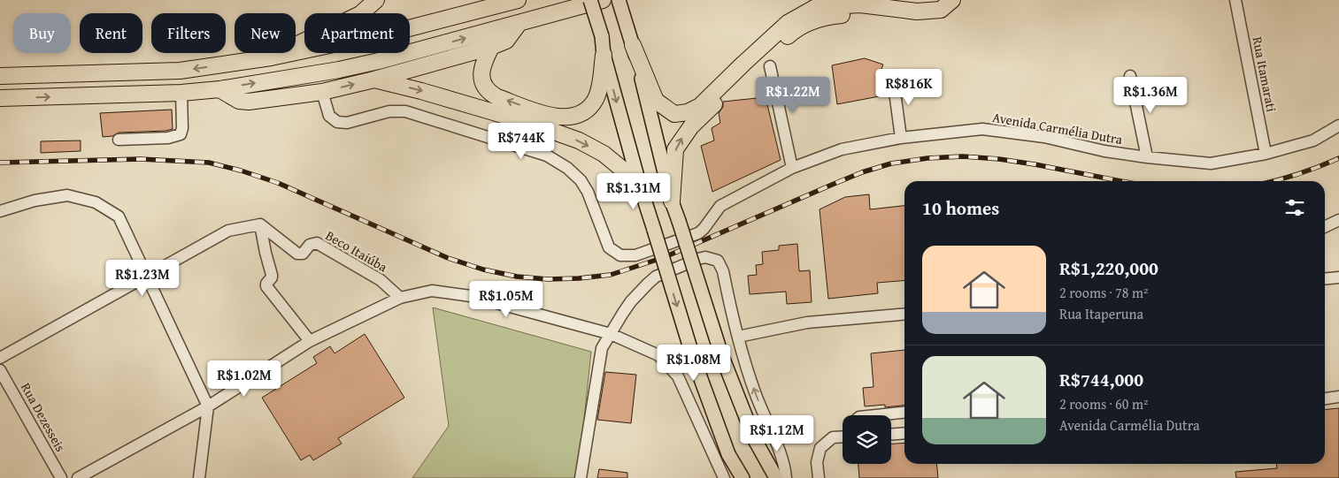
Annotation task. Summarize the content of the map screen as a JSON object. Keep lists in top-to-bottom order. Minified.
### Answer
{"streets":{"street":["Rua Itamarati","Avenida Carmélia Dutra","Beco Itaiúba","Rua Dezesseis"]},"crossings":[["Rua Itamarati","Avenida Carmélia Dutra"]],"page":{"chip":["Buy","Rent","Filters","New","Apartment"],"price":["R$816K","R$1.22M","R$1.36M","R$744K","R$1.31M","R$1.23M","R$1.05M","R$1.08M","R$1.02M","R$1.12M"],"heading":"10 homes","list":[{"name":"R$1,220,000","note":"2 rooms · 78 m² · Rua Itaperuna"},{"name":"R$744,000","note":"2 rooms · 60 m² · Avenida Carmélia Dutra"}]}}
